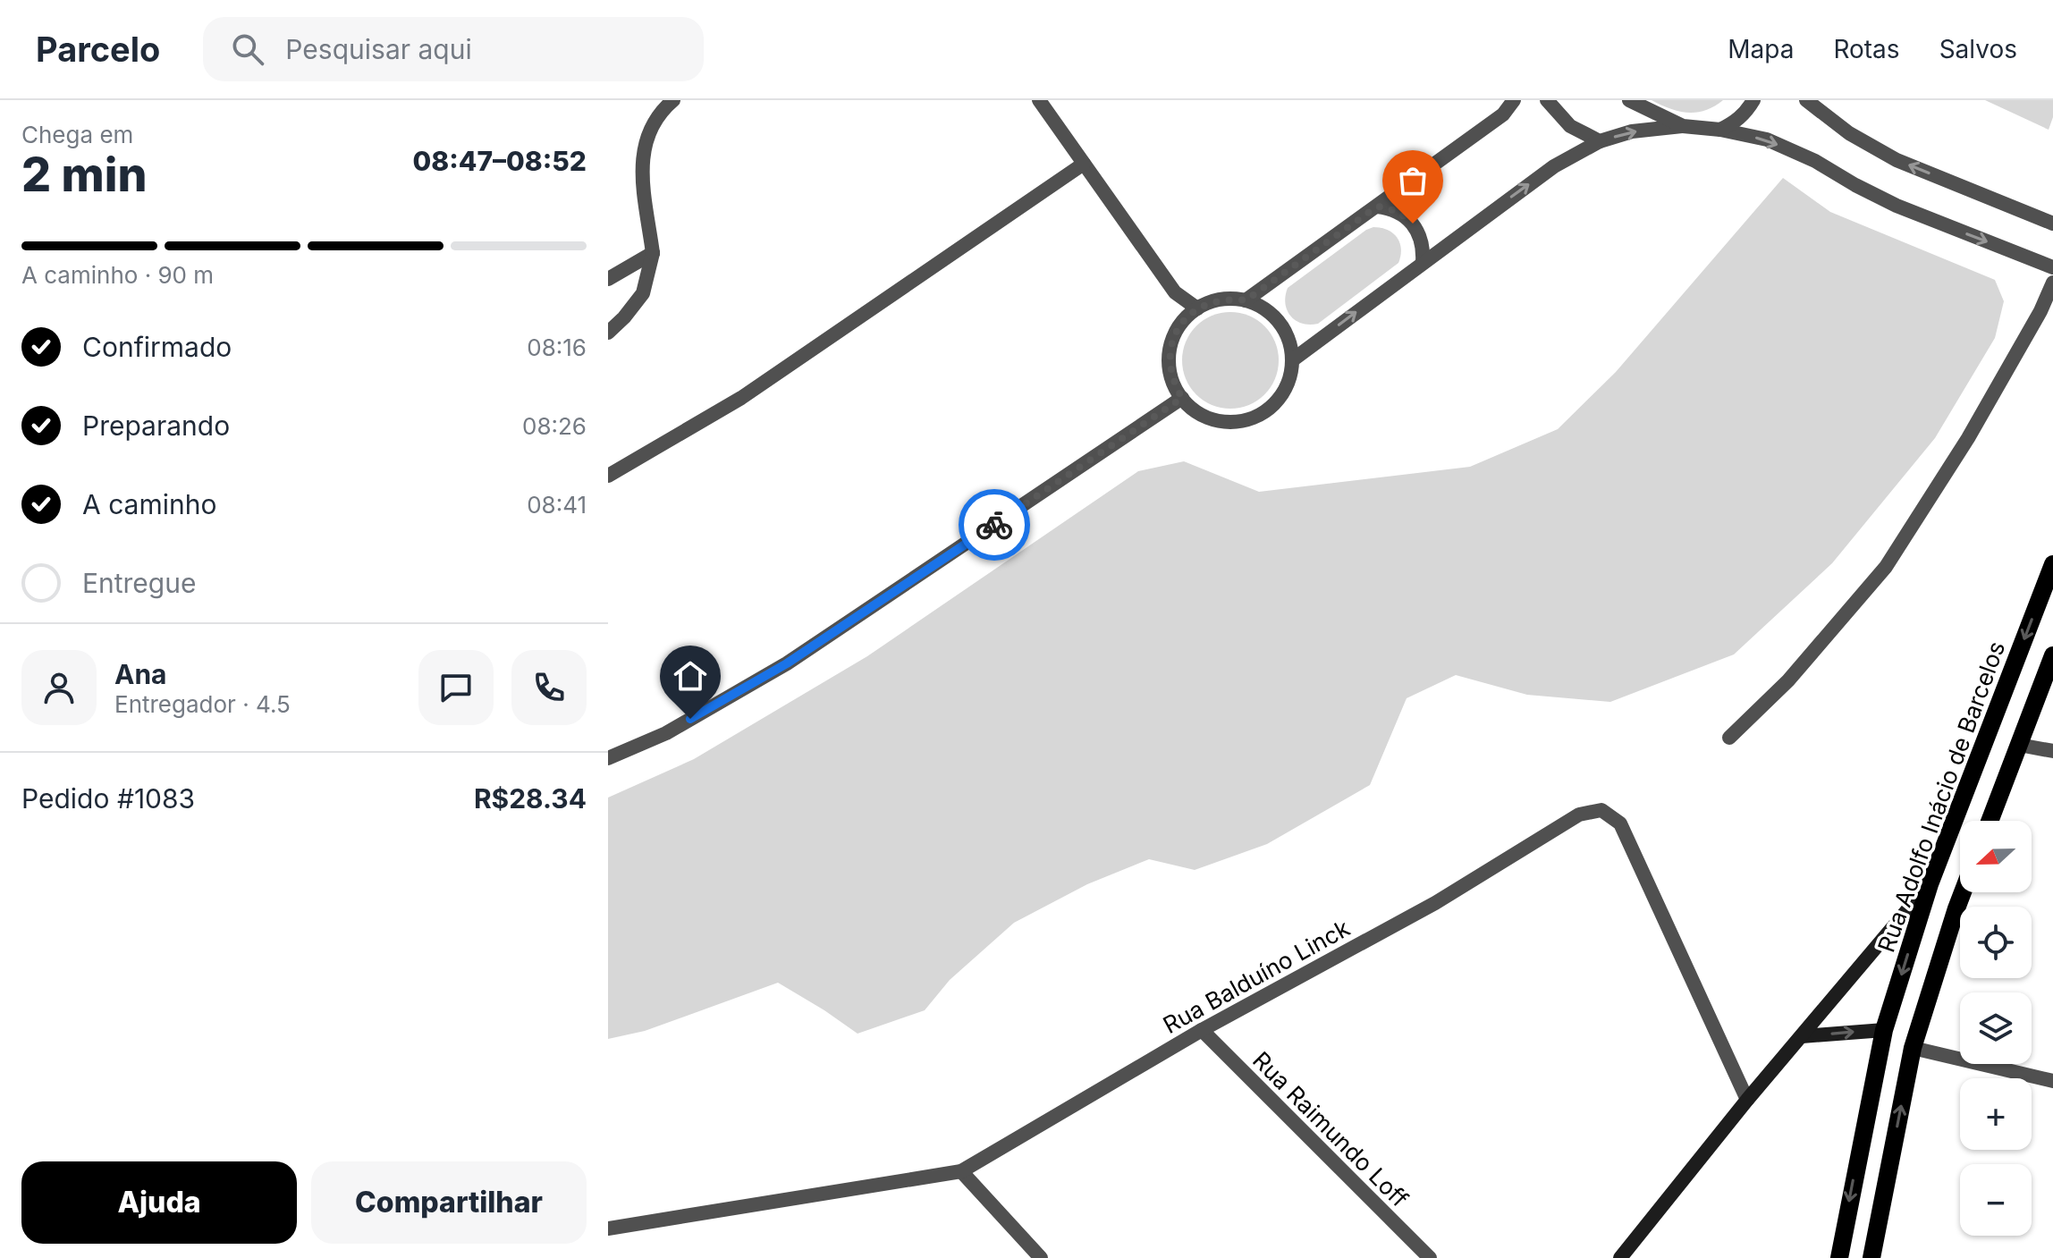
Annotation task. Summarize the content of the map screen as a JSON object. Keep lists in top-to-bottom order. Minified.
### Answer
{"streets":{"main road":["Rua Adolfo Inácio de Barcelos"],"street":["Rua Balduíno Linck","Rua Raimundo Loff"]},"crossings":[["Rua Balduíno Linck","Rua Raimundo Loff"]],"north":"left","page":{"header":"Parcelo","search":"Pesquisar aqui","nav":["Mapa","Rotas","Salvos"],"heading":["2 min","Chega em","08:47–08:52"],"panel":["Ana","Entregador · 4.5","Pedido #1083","R$28.34"],"bar":"A caminho · 90 m","list":[["Confirmado","08:16"],["Preparando","08:26"],["A caminho","08:41"],"Entregue"],"map_buttons":["+","−"],"buttons":["Ajuda","Compartilhar"]}}
